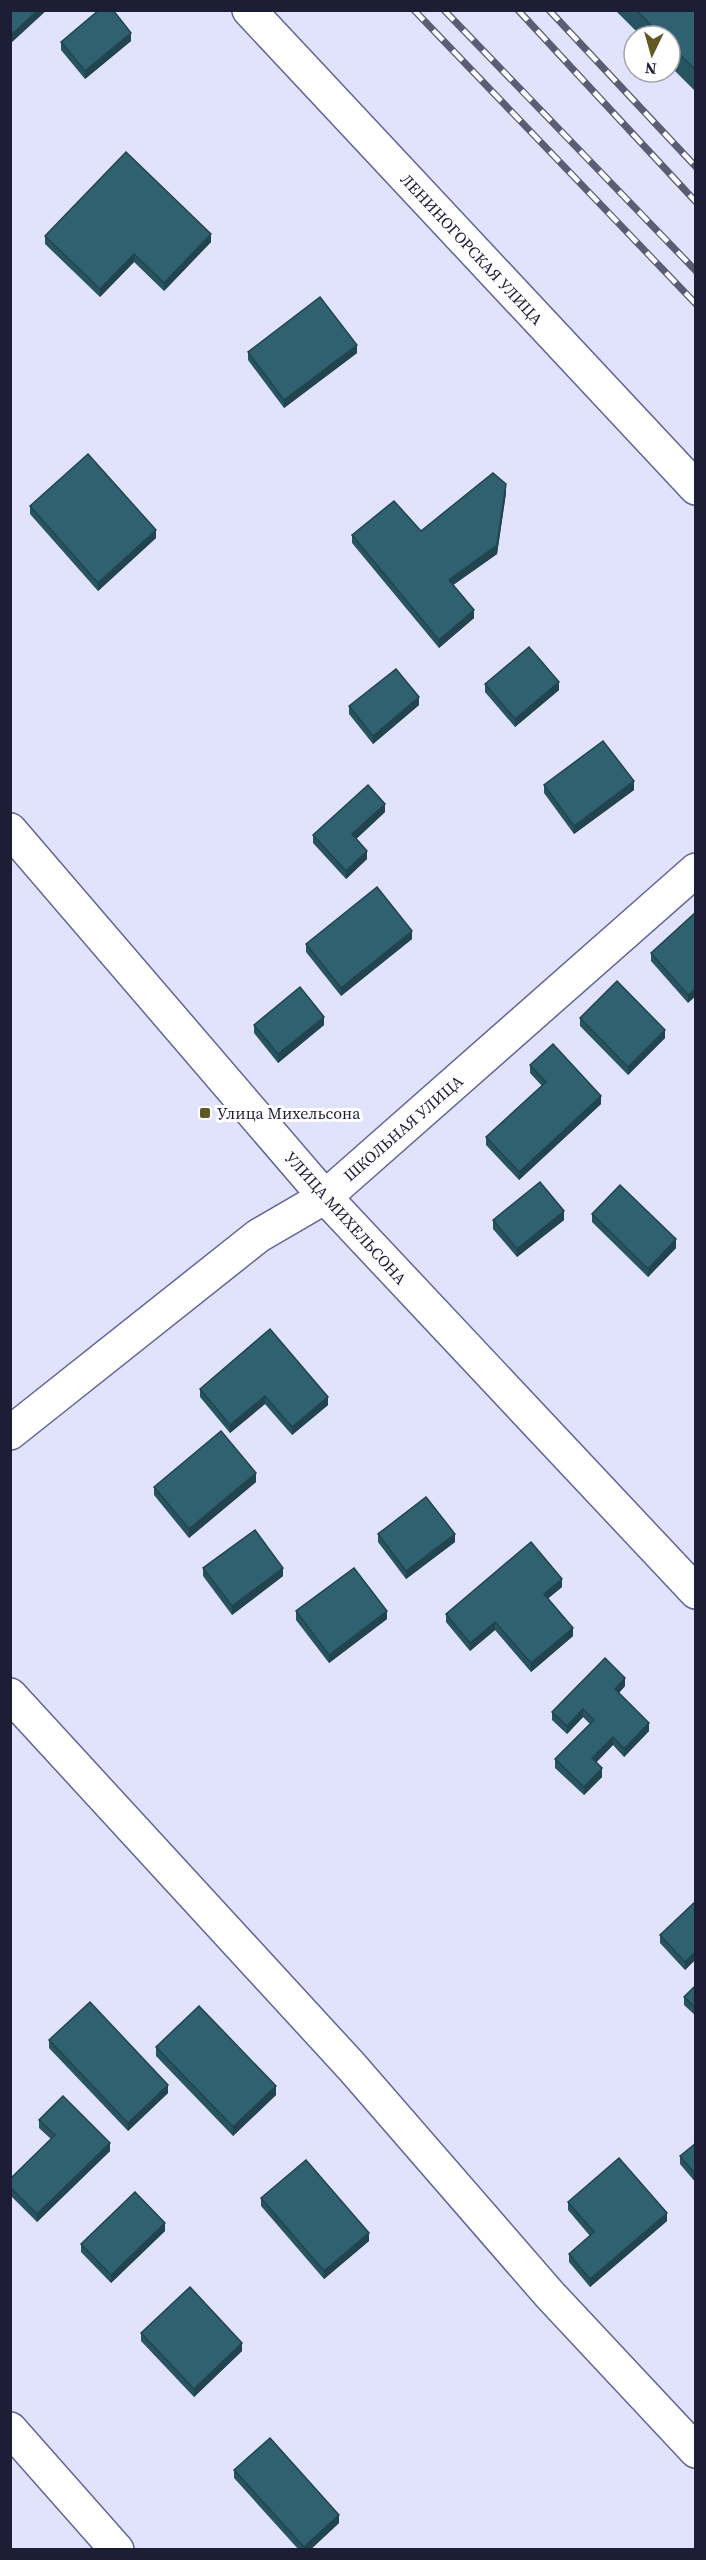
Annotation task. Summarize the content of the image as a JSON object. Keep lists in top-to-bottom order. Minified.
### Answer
{"streets":{"street":["ЛЕНИНОГОРСКАЯ УЛИЦА","ШКОЛЬНАЯ УЛИЦА","УЛИЦА МИХЕЛЬСОНА"]},"crossings":[["ШКОЛЬНАЯ УЛИЦА","УЛИЦА МИХЕЛЬСОНА"]],"places":{"transit":["Улица Михельсона"]},"north":"bottom"}
